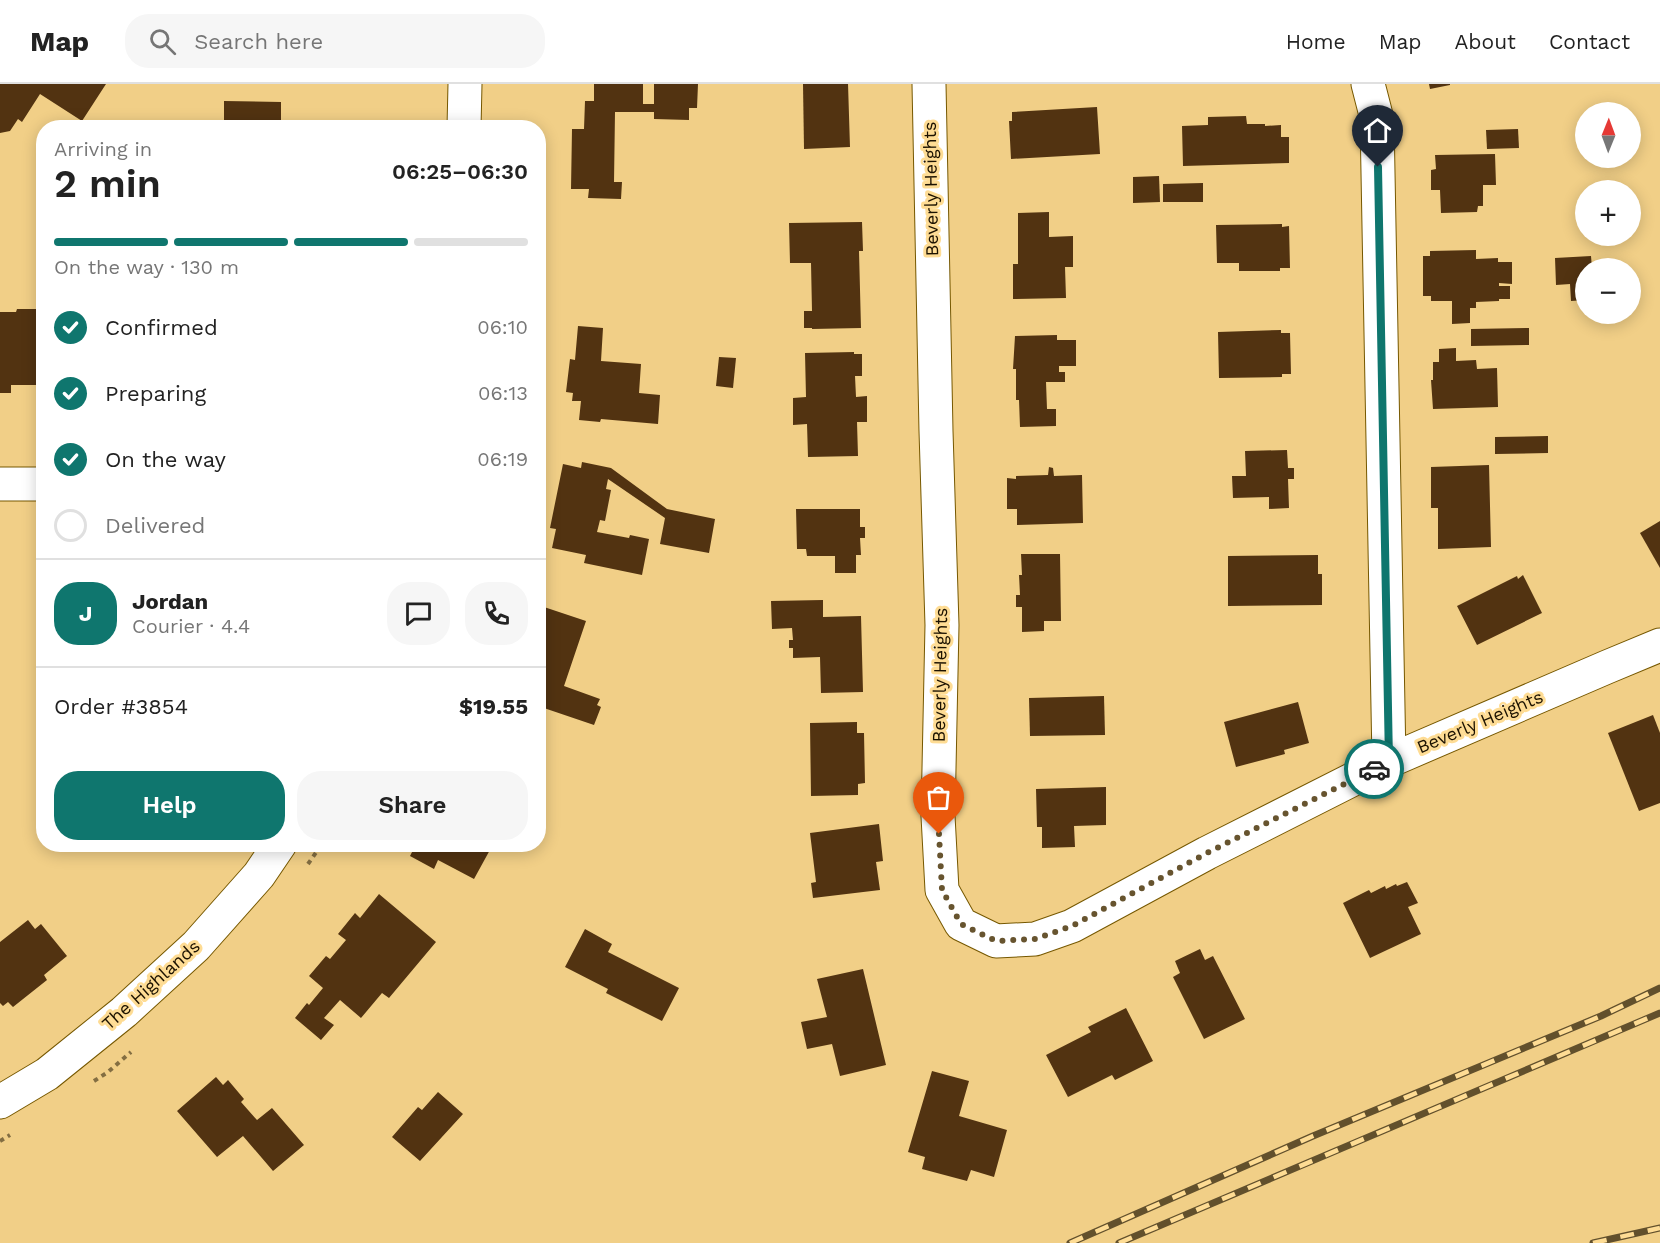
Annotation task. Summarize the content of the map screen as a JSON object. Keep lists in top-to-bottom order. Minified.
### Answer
{"streets":{"street":["Beverly Heights","The Highlands"]},"north":"top","page":{"header":"Map","search":"Search here","nav":["Home","Map","About","Contact"],"map_buttons":["+","−"],"heading":["2 min","Arriving in","06:25–06:30"],"panel":["Jordan","Courier · 4.4","Order #3854","$19.55"],"bar":"On the way · 130 m","list":[["Confirmed","06:10"],["Preparing","06:13"],["On the way","06:19"],"Delivered"],"round":"J","buttons":["Help","Share"]}}
